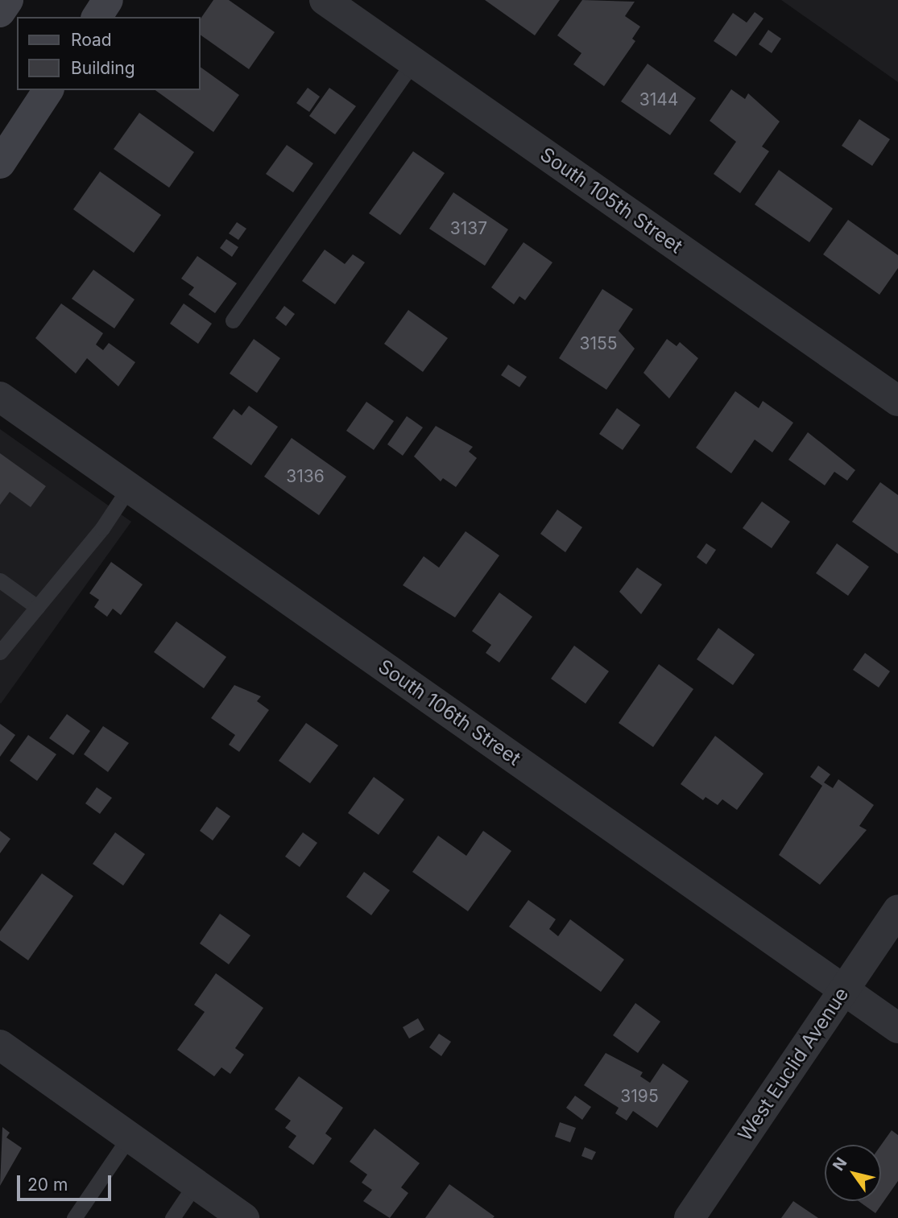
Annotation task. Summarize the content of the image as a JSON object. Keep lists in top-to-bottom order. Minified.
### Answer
{"streets":{"street":["South 105th Street","South 106th Street","West Euclid Avenue"]},"crossings":[["South 106th Street","West Euclid Avenue"]],"house_numbers":["3144","3137","3155","3136","3195"],"legend":["Road","Building"],"scale_bar":"20 m","north":"top left"}
